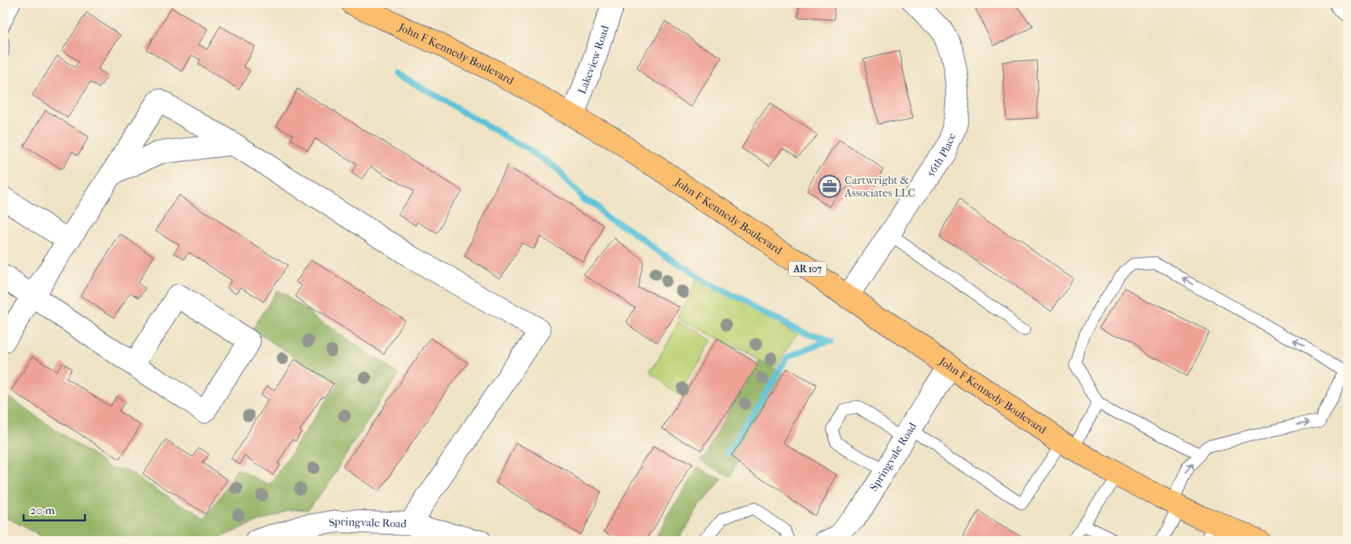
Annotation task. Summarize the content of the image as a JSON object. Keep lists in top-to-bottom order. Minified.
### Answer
{"streets":{"main road":["John F Kennedy Boulevard","AR 107"],"street":["Lakeview Road","56th Place","Springvale Road"]},"crossings":[["John F Kennedy Boulevard","Lakeview Road"],["John F Kennedy Boulevard","56th Place"],["John F Kennedy Boulevard","Springvale Road"]],"places":{"office":["Cartwright & Associates LLC"]},"scale_bar":"20 m"}
